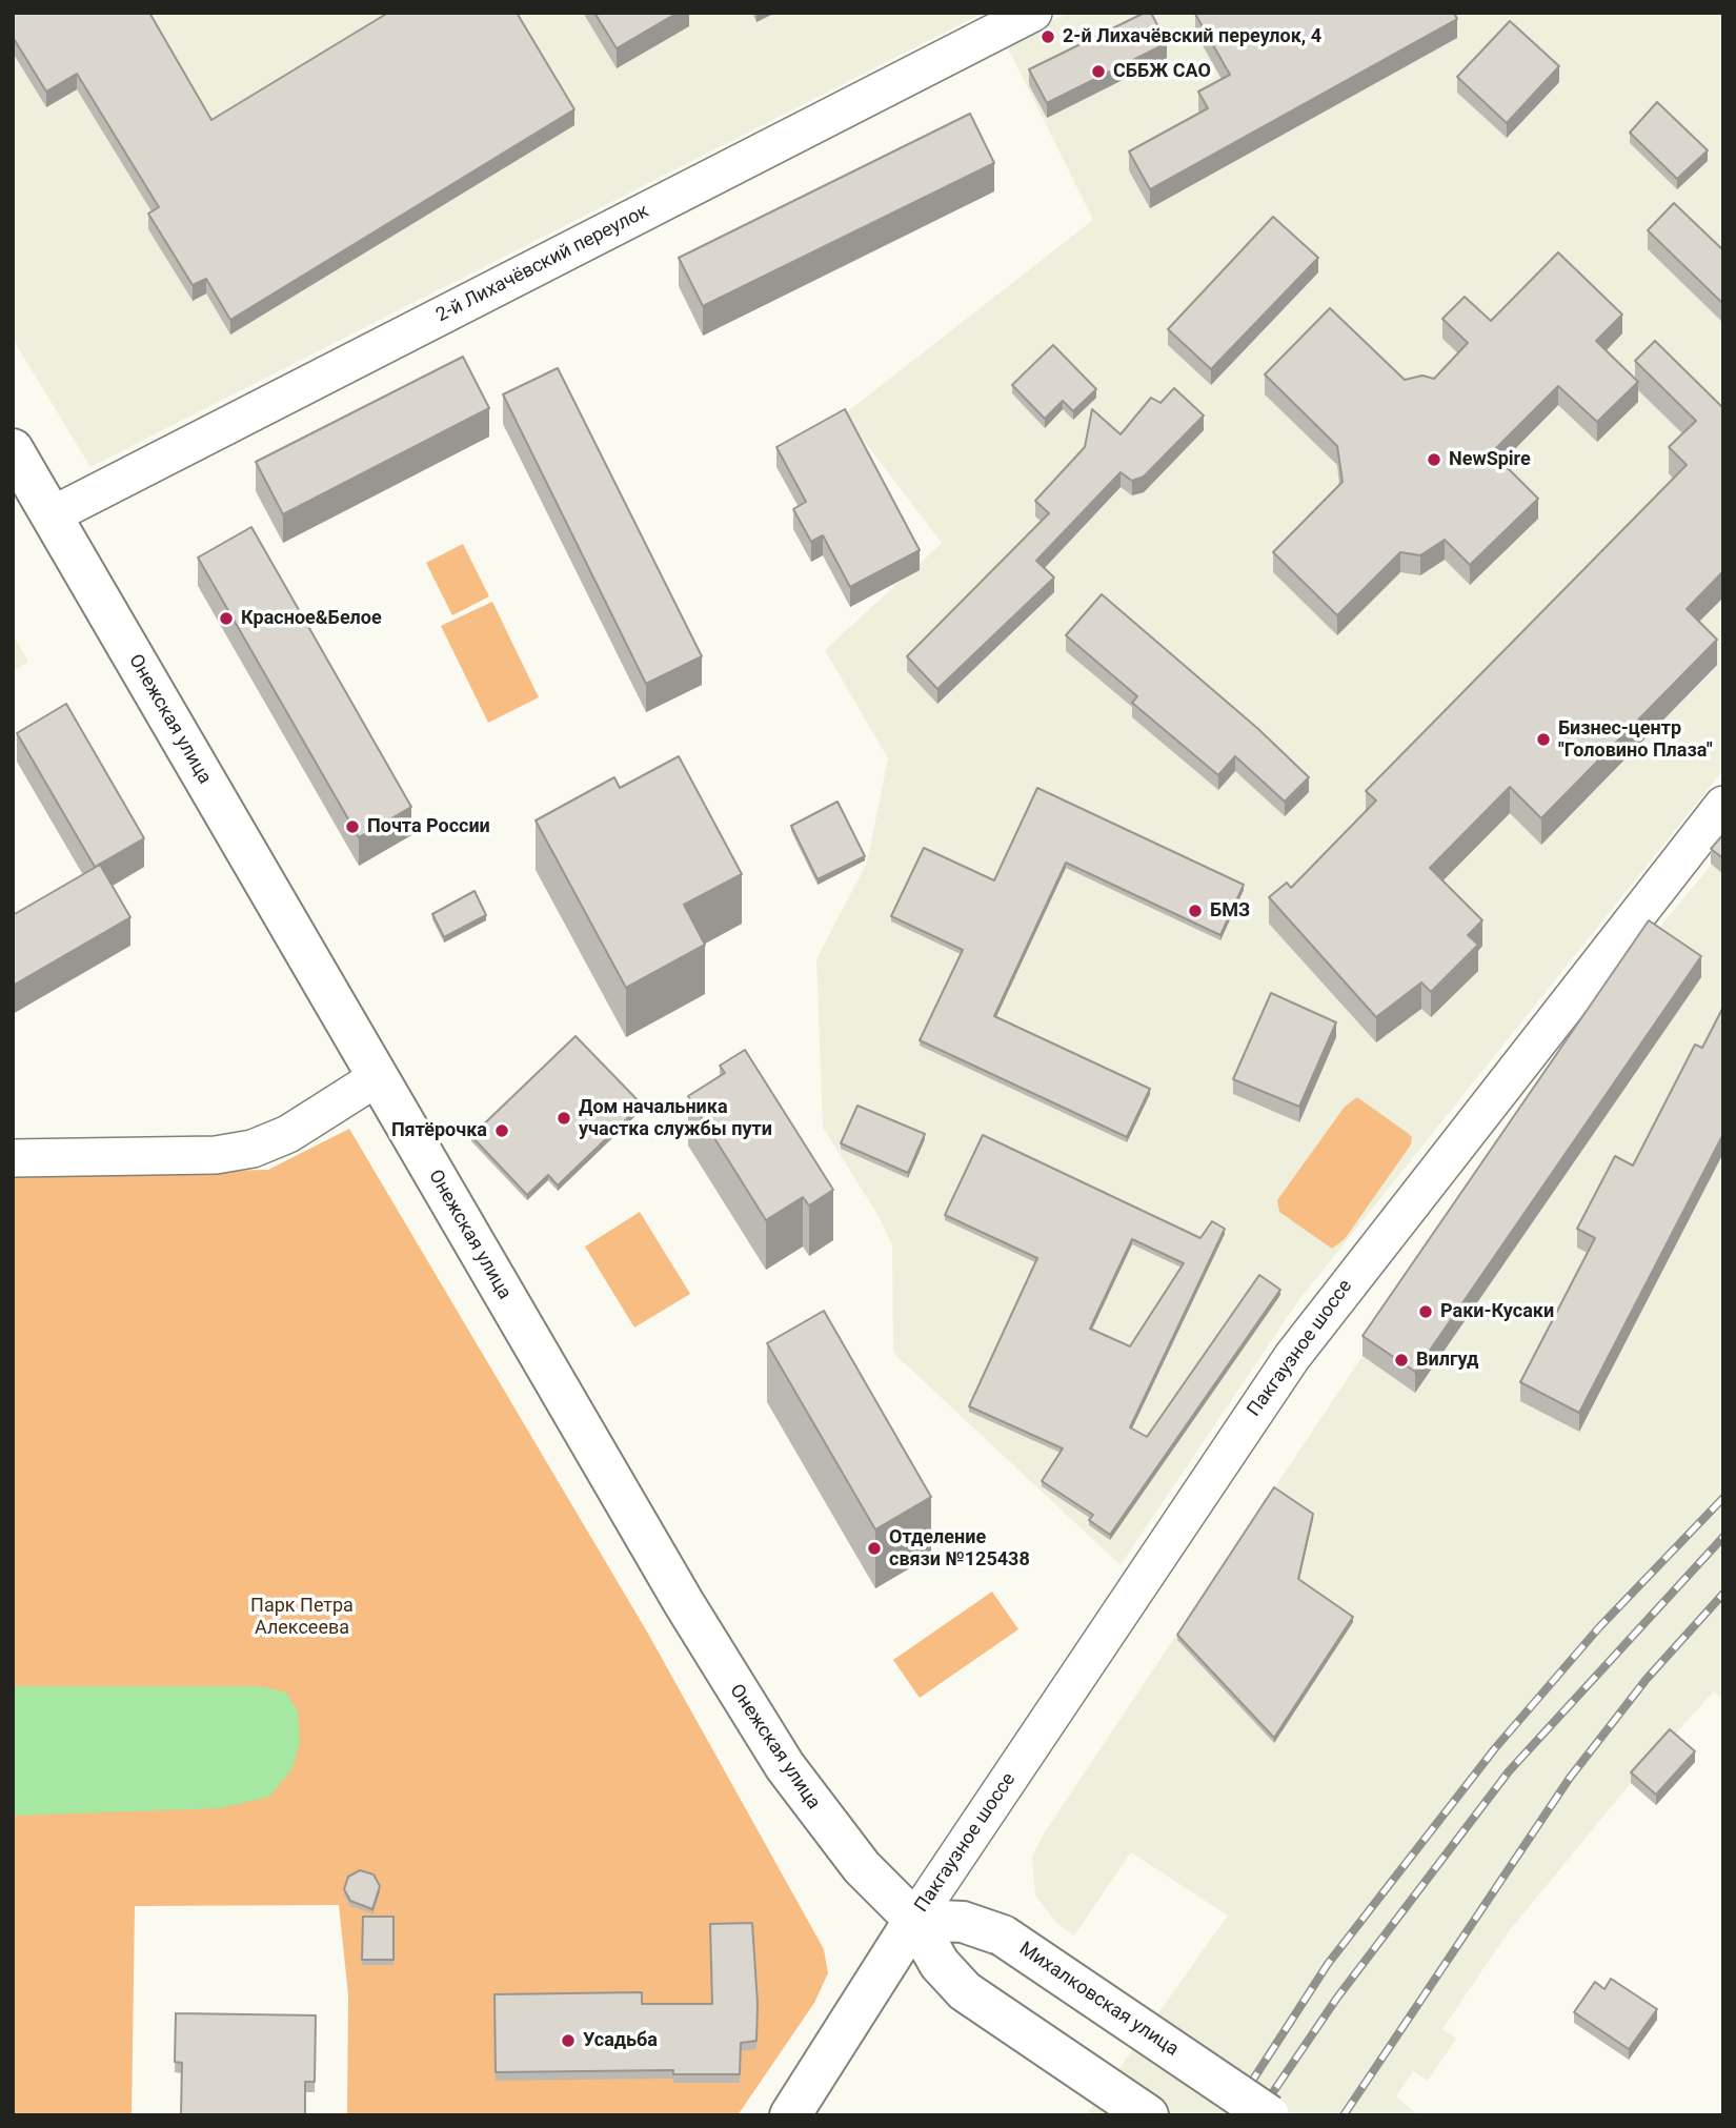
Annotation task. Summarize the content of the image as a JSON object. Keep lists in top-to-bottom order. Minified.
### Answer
{"streets":{"main road":["Онежская улица","Михалковская улица"],"street":["2-й Лихачёвский переулок","Пакгаузное шоссе"]},"crossings":[["2-й Лихачёвский переулок","Онежская улица"],["Онежская улица","Пакгаузное шоссе"],["Онежская улица","Михалковская улица"],["Пакгаузное шоссе","Михалковская улица"]],"parks":["Парк Петра Алексеева"],"places":["2-й Лихачёвский переулок, 4","СББЖ САО","NewSpire","Красное&Белое","Бизнес-центр \"Головино Плаза\"","Почта России","БМЗ","Дом начальника участка службы пути","Пятёрочка","Раки-Кусаки","Вилгуд","Отделение связи №125438","Усадьба"]}
